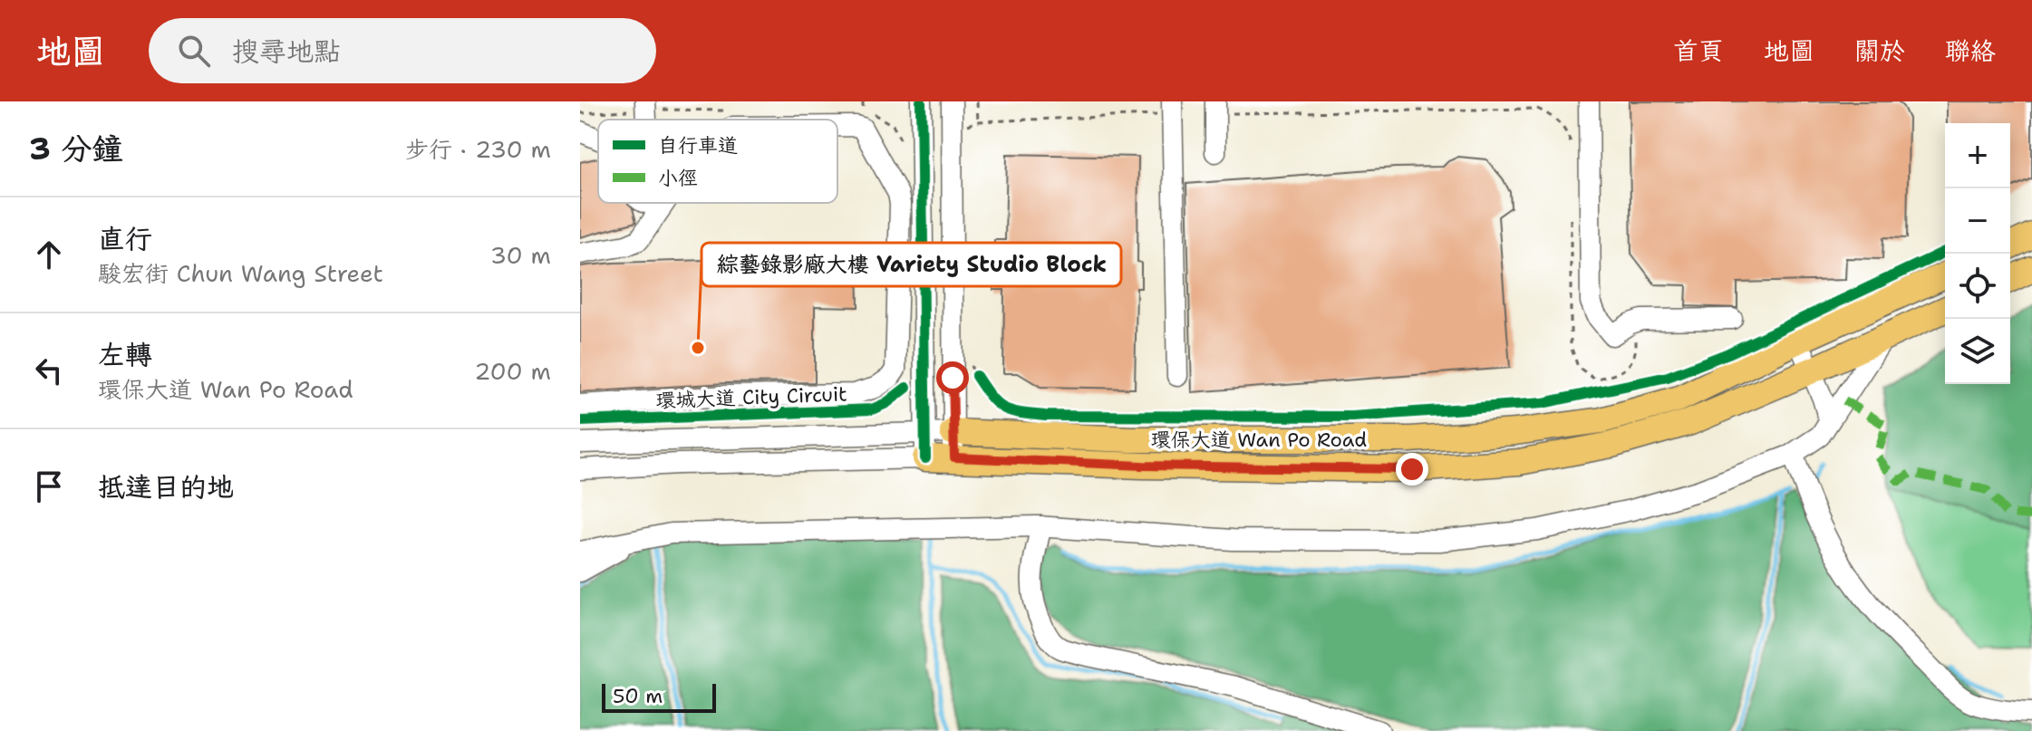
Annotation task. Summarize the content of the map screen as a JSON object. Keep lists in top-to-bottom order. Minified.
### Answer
{"streets":{"main road":["環保大道 Wan Po Road"],"street":["環城大道 City Circuit"]},"places":["綜藝錄影廠大樓 Variety Studio Block"],"legend":["自行車道","小徑"],"scale_bar":"50 m","page":{"header":"地圖","search":"搜尋地點","nav":["首頁","地圖","關於","聯絡"],"heading":["3 分鐘","步行 · 230 m"],"map_buttons":["+","−"],"list":[["直行","駿宏街 Chun Wang Street","30 m"],["左轉","環保大道 Wan Po Road","200 m"],"抵達目的地"],"scale":"50 m"}}
